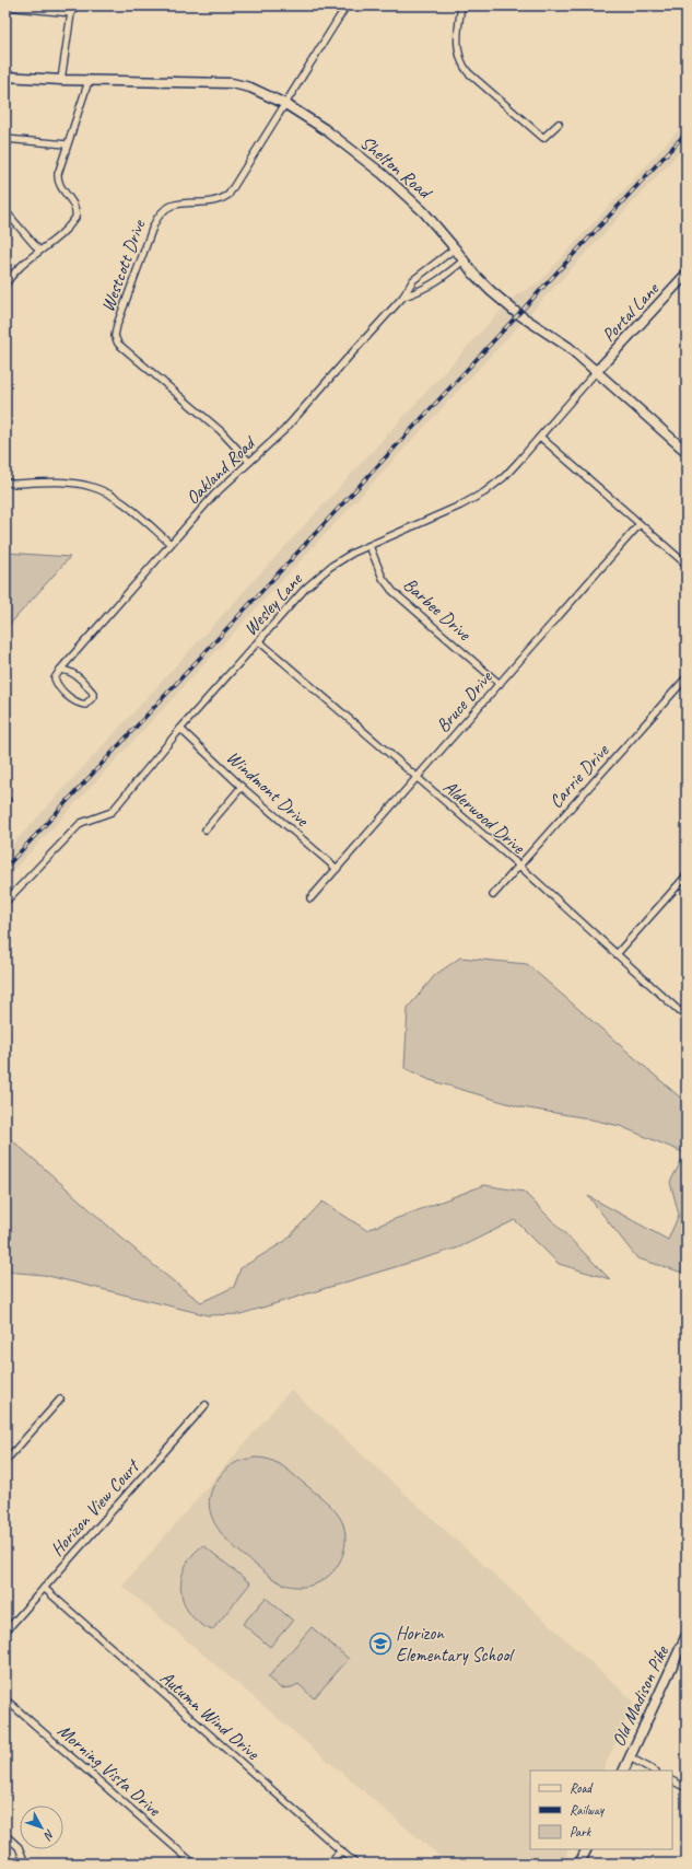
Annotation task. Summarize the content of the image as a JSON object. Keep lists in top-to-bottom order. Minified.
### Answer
{"streets":{"street":["Shelton Road","Westcott Drive","Portal Lane","Oakland Road","Wesley Lane","Barbee Drive","Bruce Drive","Carrie Drive","Windmont Drive","Alderwood Drive","Horizon View Court","Old Madison Pike","Autumn Wind Drive","Morning Vista Drive"]},"crossings":[["Shelton Road","Westcott Drive"],["Shelton Road","Portal Lane"],["Shelton Road","Oakland Road"],["Shelton Road","Wesley Lane"],["Westcott Drive","Oakland Road"],["Portal Lane","Wesley Lane"],["Wesley Lane","Barbee Drive"],["Wesley Lane","Windmont Drive"],["Wesley Lane","Alderwood Drive"],["Barbee Drive","Bruce Drive"],["Bruce Drive","Windmont Drive"],["Bruce Drive","Alderwood Drive"],["Carrie Drive","Alderwood Drive"],["Horizon View Court","Autumn Wind Drive"]],"places":{"school or university":["Horizon Elementary School"]},"legend":["Road","Railway","Park"],"north":"bottom right"}
